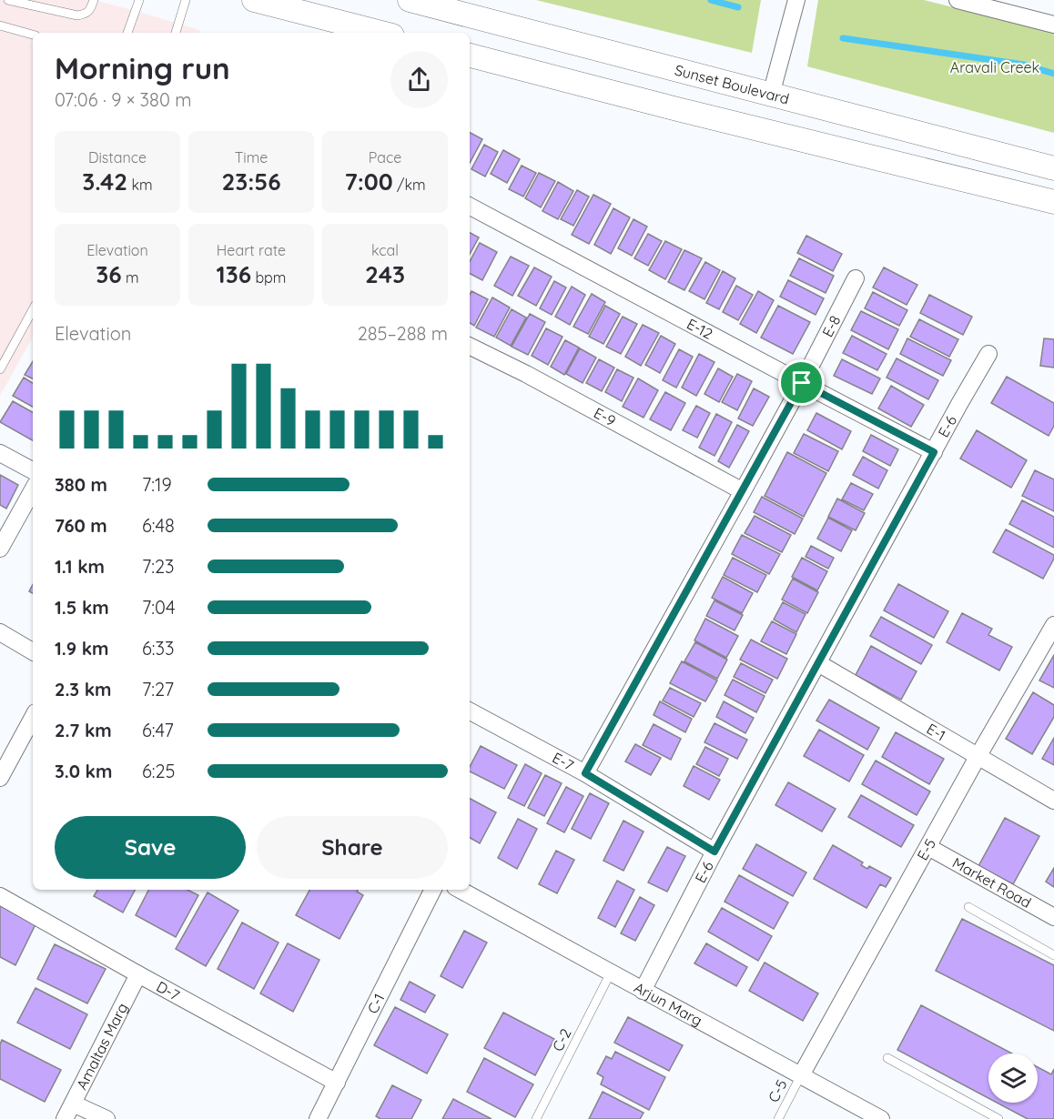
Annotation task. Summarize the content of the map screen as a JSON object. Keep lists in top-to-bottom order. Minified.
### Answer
{"streets":{"main road":["Sunset Boulevard"],"street":["E-8","E-12","E-9","E-6","E-1","E-7","E-5","Market Road","D-7","C-1","Arjun Marg","Amaltas Marg"],"lane":["C-2","C-5"]},"crossings":[["E-8","E-12"],["E-8","E-9"],["E-8","E-7"],["E-12","E-6"],["E-6","E-1"],["E-6","E-7"],["E-6","Arjun Marg"],["E-1","E-5"],["E-5","Market Road"],["E-5","Arjun Marg"],["E-5","C-5"],["D-7","C-1"],["D-7","Amaltas Marg"],["Arjun Marg","C-2"],["Arjun Marg","C-5"]],"parks":["Aravali Creek"],"page":{"heading":["Morning run","07:06 · 9 × 380 m"],"stats":[["Distance","3.42 km"],["Time","23:56"],["Pace","7:00 /km"],["Elevation","36 m"],["Heart rate","136 bpm"],["kcal","243"]],"chart":["Elevation","285–288 m"],"list":[{"name":"380 m","note":"7:19"},{"name":"760 m","note":"6:48"},{"name":"1.1 km","note":"7:23"},{"name":"1.5 km","note":"7:04"},{"name":"1.9 km","note":"6:33"},{"name":"2.3 km","note":"7:27"},{"name":"2.7 km","note":"6:47"},{"name":"3.0 km","note":"6:25"}],"buttons":["Save","Share"]}}
